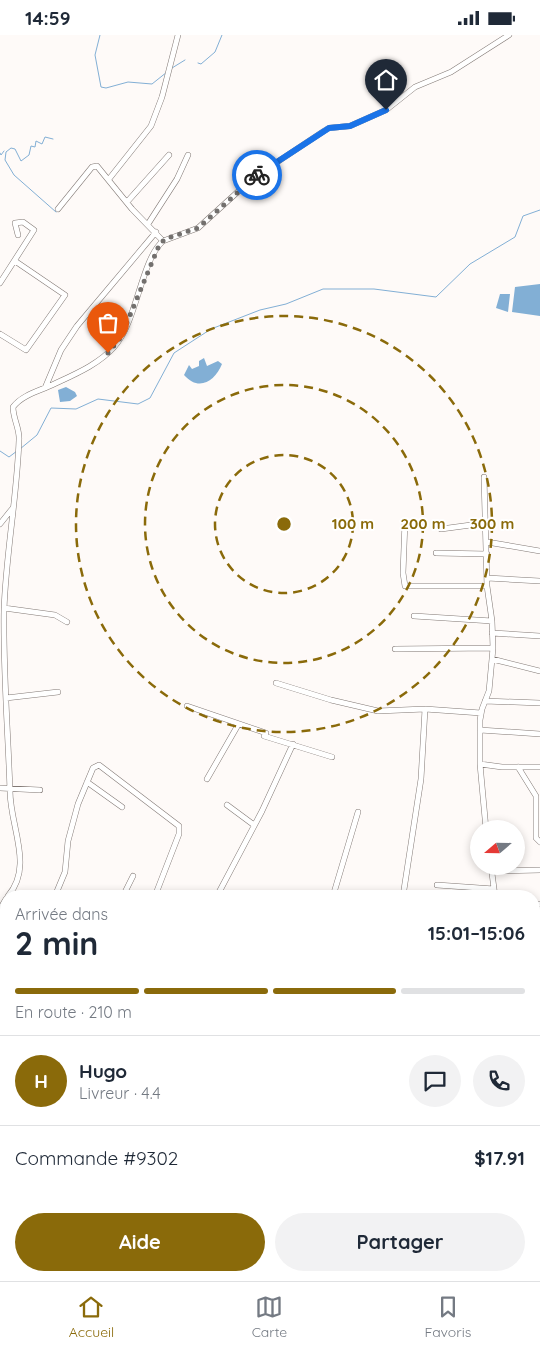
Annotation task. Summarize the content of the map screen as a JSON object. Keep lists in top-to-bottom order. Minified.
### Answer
{"north":"left","page":{"status":"14:59","heading":["2 min","Arrivée dans","15:01–15:06"],"panel":["Hugo","Livreur · 4.4","Commande #9302","$17.91"],"bar":"En route · 210 m","round":"H","buttons":["Aide","Partager"],"tabs":["Accueil","Carte","Favoris"]},"rings":["100 m","200 m","300 m"]}
